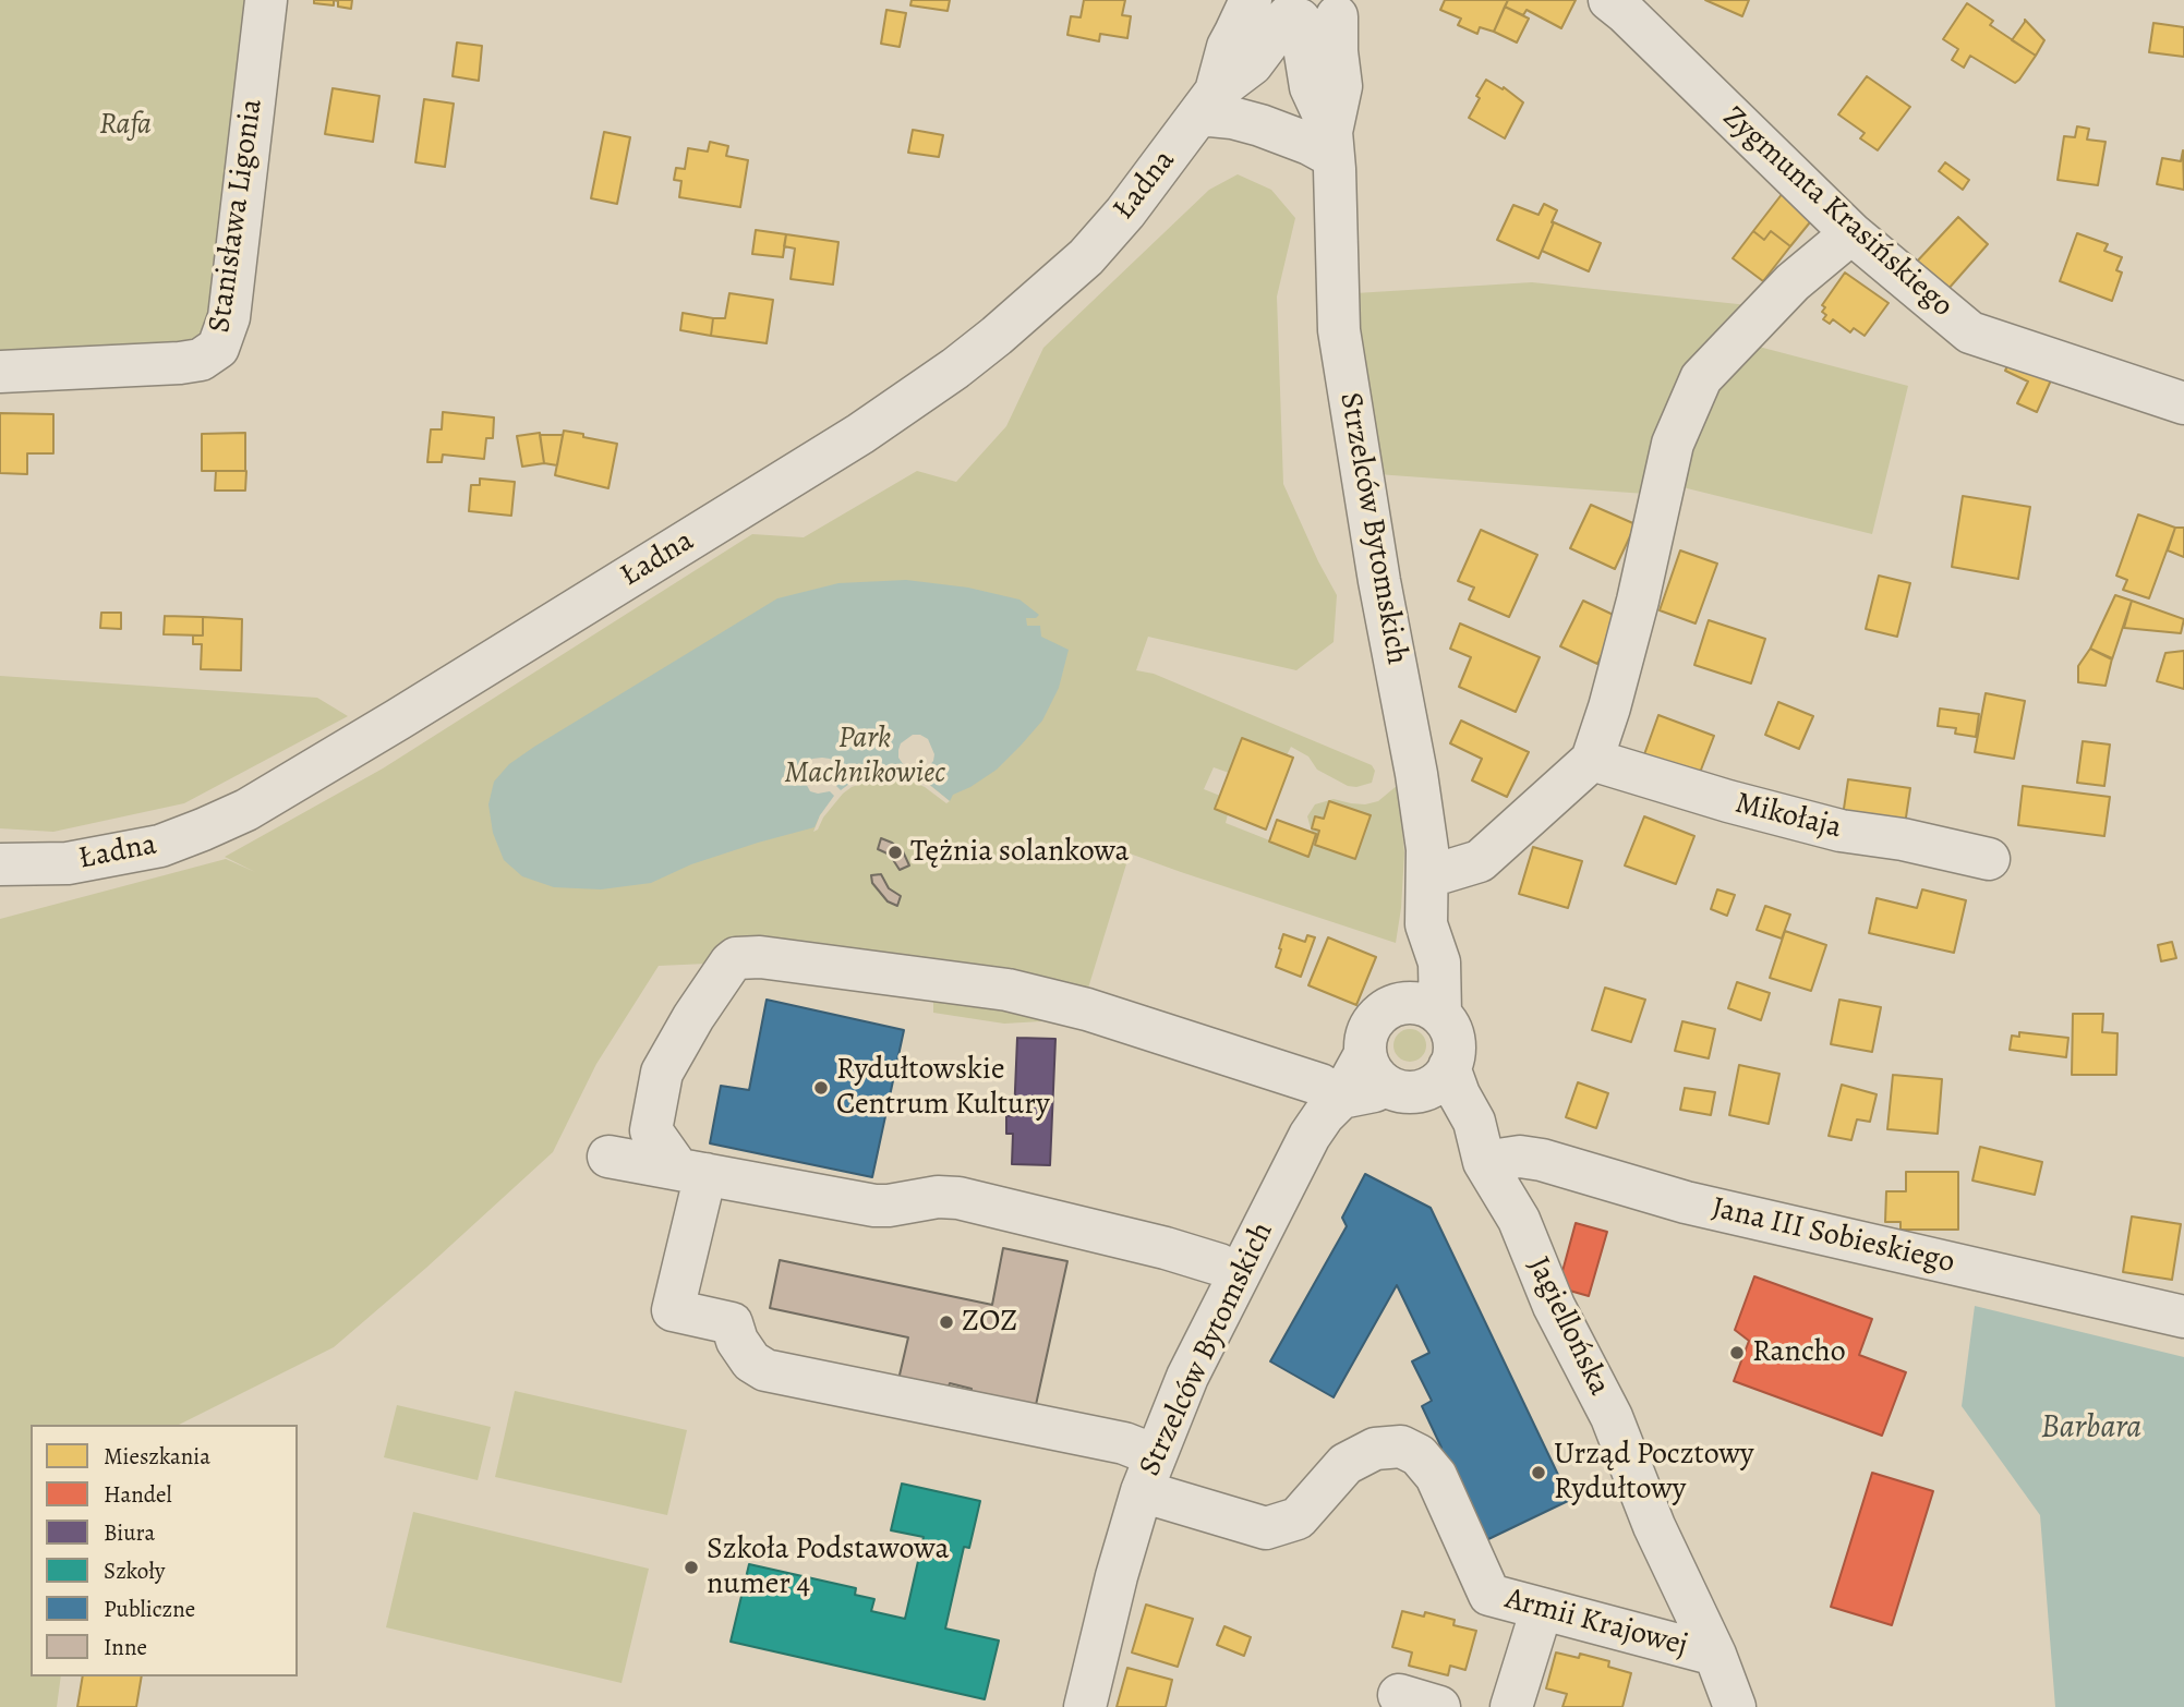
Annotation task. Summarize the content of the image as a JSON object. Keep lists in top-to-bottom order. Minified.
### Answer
{"streets":{"street":["Ładna","Zygmunta Krasińskiego","Stanisława Ligonia","Strzelców Bytomskich","Mikołaja","Jana III Sobieskiego","Jagiellońska","Armii Krajowej"]},"crossings":[["Ładna","Strzelców Bytomskich"],["Strzelców Bytomskich","Armii Krajowej"],["Jana III Sobieskiego","Jagiellońska"],["Jagiellońska","Armii Krajowej"]],"water":["Barbara"],"parks":["Rafa","Park Machnikowiec"],"places":["Tężnia solankowa","Rydułtowskie Centrum Kultury","ZOZ","Rancho","Urząd Pocztowy Rydułtowy","Szkoła Podstawowa numer 4"],"legend":["Mieszkania","Handel","Biura","Szkoły","Publiczne","Inne"]}
